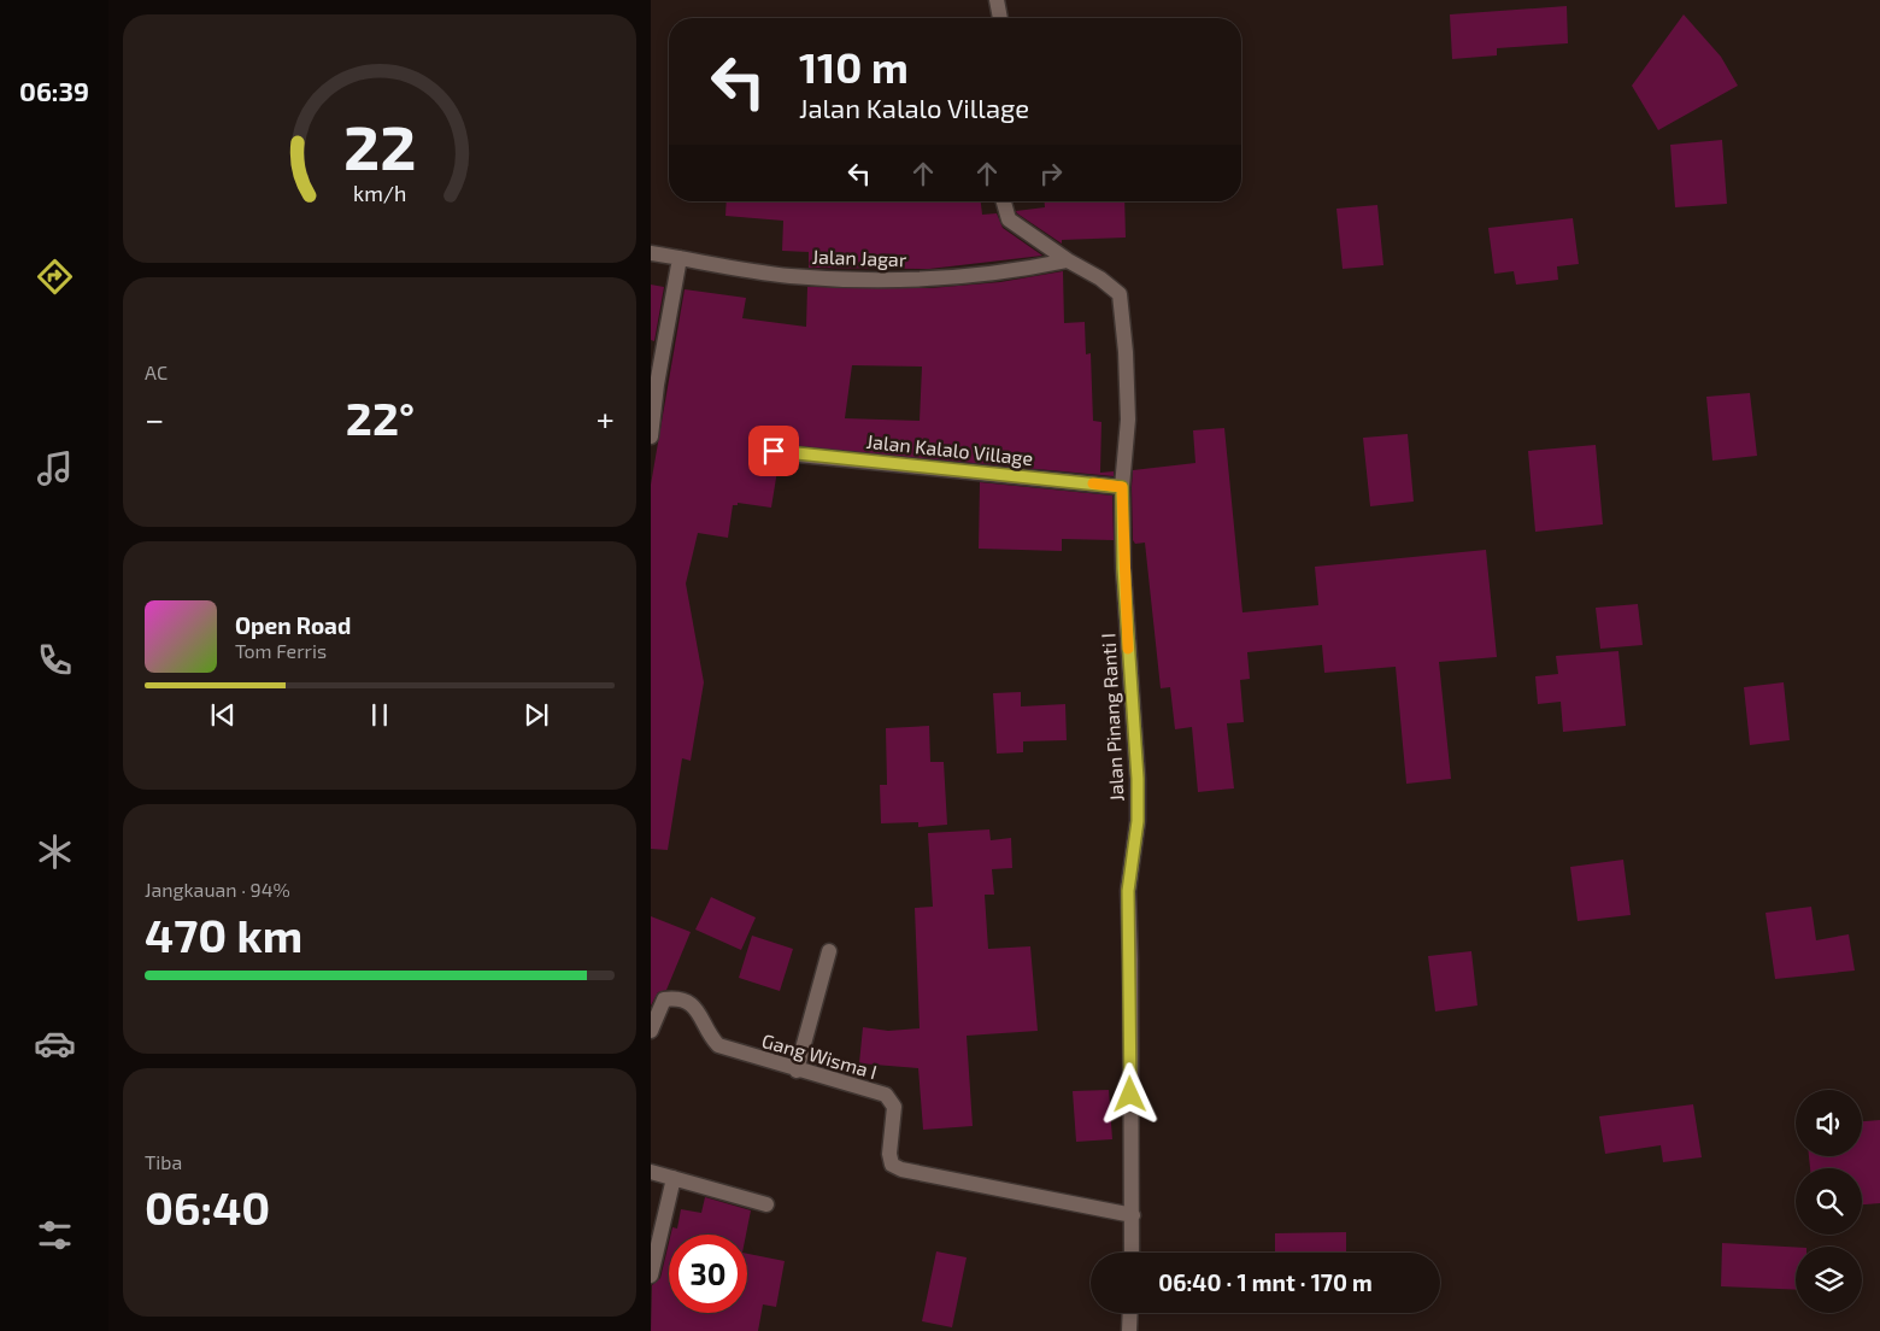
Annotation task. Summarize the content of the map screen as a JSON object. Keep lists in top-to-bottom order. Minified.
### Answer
{"streets":{"street":["Jalan Jagar","Jalan Kalalo Village","Jalan Pinang Ranti I","Gang Wisma I"]},"crossings":[["Jalan Jagar","Jalan Pinang Ranti I"],["Jalan Kalalo Village","Jalan Pinang Ranti I"],["Jalan Pinang Ranti I","Gang Wisma I"]],"page":{"tabs":"06:39","turn":["110 m","Jalan Kalalo Village"],"tile":["AC",["Jangkauan · 94%","470 km"],["Tiba","06:40"]],"heat":["−","22°","+"],"song":["Open Road","Tom Ferris"],"limit":"30","trip":"06:40 · 1 mnt · 170 m","gauge":["22","km/h"]}}
